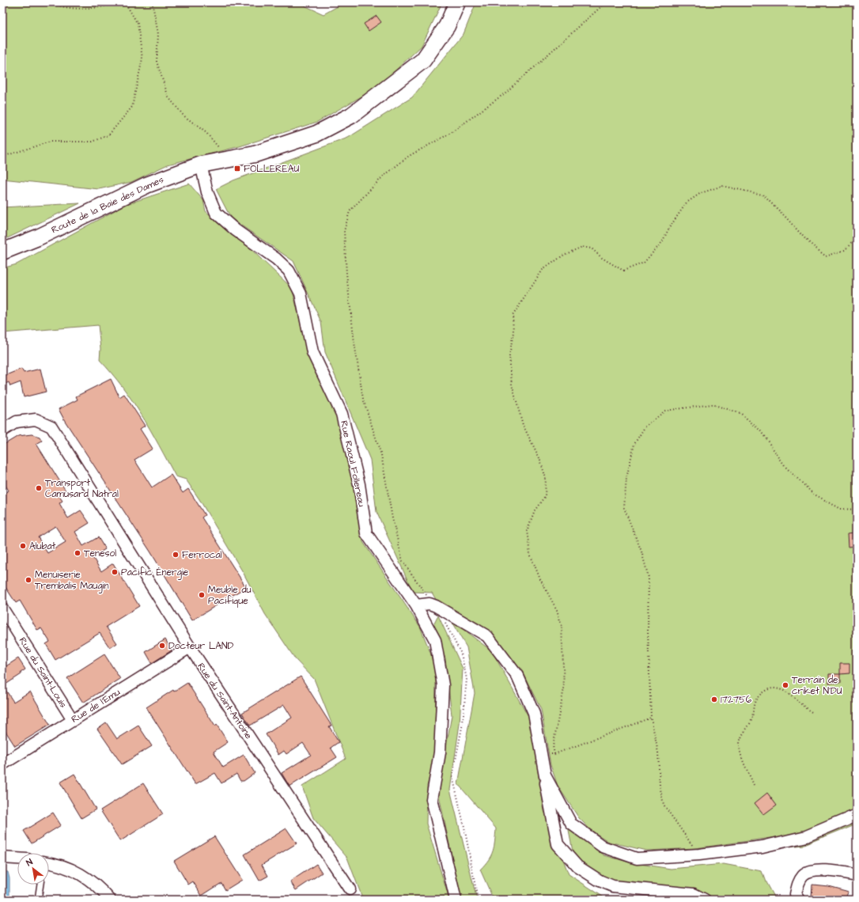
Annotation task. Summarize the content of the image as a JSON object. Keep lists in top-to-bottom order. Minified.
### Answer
{"streets":{"main road":["Route de la Baie des Dames"],"street":["Rue Raoul Follereau","Rue du Saint-Louis","Rue du Saint-Antoine","Rue de l'Emu"]},"crossings":[["Route de la Baie des Dames","Rue Raoul Follereau"],["Rue du Saint-Louis","Rue de l'Emu"],["Rue du Saint-Antoine","Rue de l'Emu"]],"places":{"transit":["FOLLEREAU"],"other":["Transport Camusard Natral","Alubat","Tenesol","Ferrocal","Pacific Énergie","Menuiserie Trembalis Maugin","Meuble du Pacifique","Docteur LAND","Terrain de criket N'DU","172756"]},"north":"top left"}
